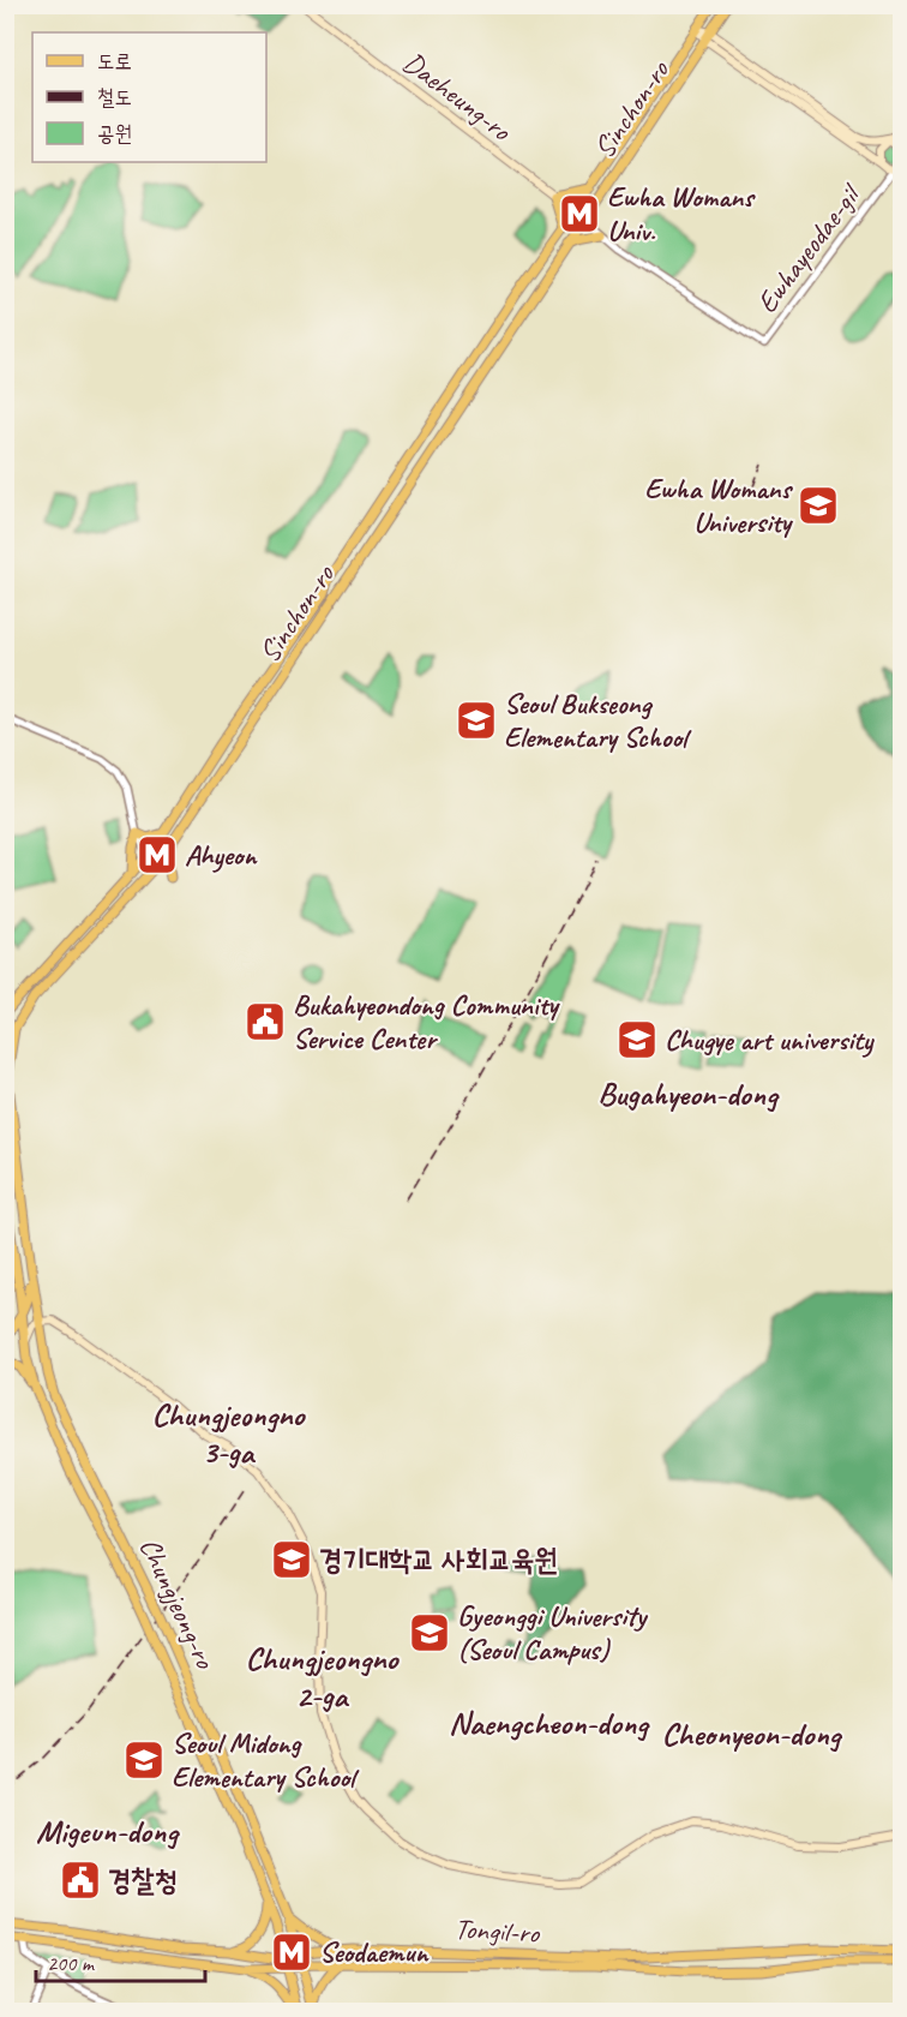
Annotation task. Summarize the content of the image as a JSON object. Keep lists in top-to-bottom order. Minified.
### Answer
{"streets":{"main road":["Daeheung-ro","Sinchon-ro","Chungjeong-ro","Tongil-ro"],"street":["Ewhayeodae-gil"]},"crossings":[["Daeheung-ro","Sinchon-ro"],["Daeheung-ro","Ewhayeodae-gil"],["Sinchon-ro","Ewhayeodae-gil"],["Sinchon-ro","Chungjeong-ro"],["Chungjeong-ro","Tongil-ro"]],"districts":["Bugahyeon-dong","Chungjeongno 3-ga","Chungjeongno 2-ga","Naengcheon-dong","Cheonyeon-dong","Migeun-dong"],"places":{"metro station":["Ewha Womans Univ.","Ahyeon","Seodaemun"],"school or university":["Ewha Womans University","Seoul Bukseong Elementary School","Chugye art university","경기대학교 사회교육원","Gyeonggi University (Seoul Campus)","Seoul Midong Elementary School"],"public building":["Bukahyeondong Community Service Center","경찰청"]},"legend":["도로","철도","공원"],"scale_bar":"200 m"}
